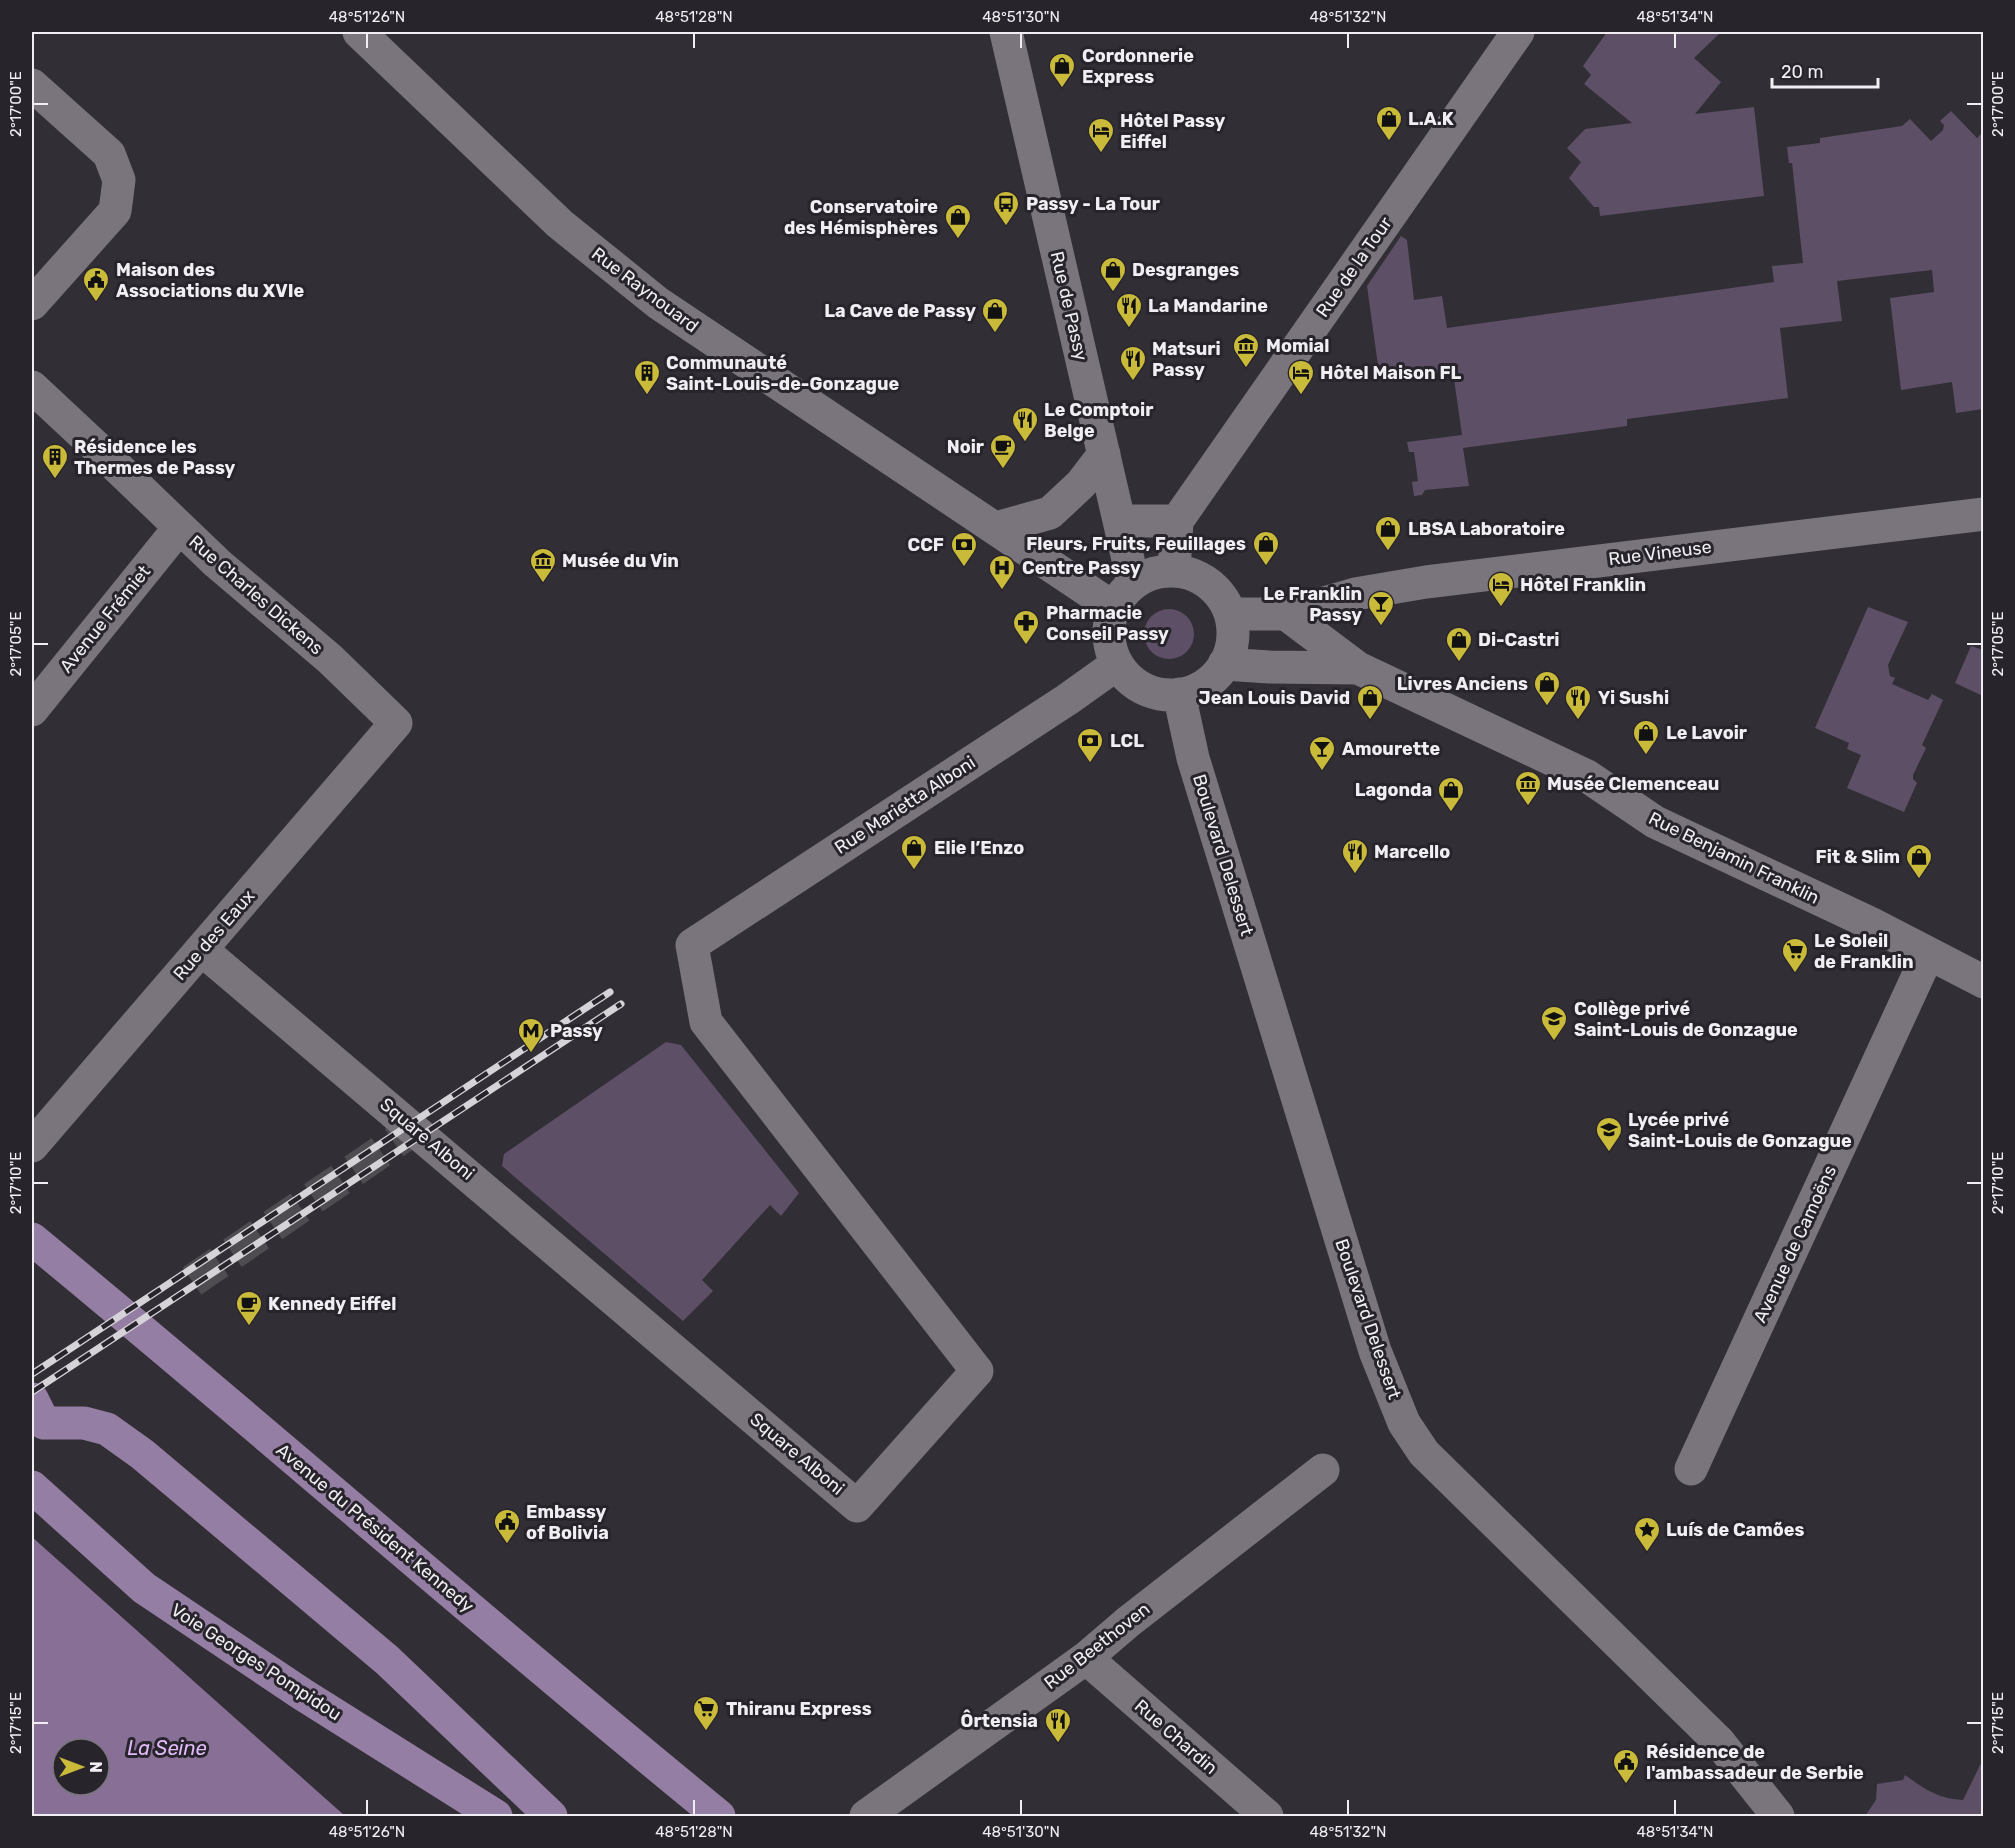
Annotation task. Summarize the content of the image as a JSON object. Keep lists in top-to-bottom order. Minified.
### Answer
{"streets":{"main road":["Avenue du Président Kennedy","Voie Georges Pompidou"],"street":["Rue de la Tour","Rue Raynouard","Rue de Passy","Rue Vineuse","Rue Charles Dickens","Avenue Frémiet","Rue Marietta Alboni","Boulevard Delessert","Rue Benjamin Franklin","Rue des Eaux","Square Alboni","Avenue de Camoëns","Rue Beethoven","Rue Chardin"]},"crossings":[["Rue Raynouard","Rue de Passy"],["Rue Raynouard","Rue Vineuse"],["Rue Raynouard","Rue Marietta Alboni"],["Rue Raynouard","Boulevard Delessert"],["Rue Raynouard","Rue Benjamin Franklin"],["Rue de Passy","Rue Vineuse"],["Rue de Passy","Rue Marietta Alboni"],["Rue de Passy","Boulevard Delessert"],["Rue de Passy","Rue Benjamin Franklin"],["Rue Vineuse","Rue Marietta Alboni"],["Rue Vineuse","Boulevard Delessert"],["Rue Vineuse","Rue Benjamin Franklin"],["Rue Charles Dickens","Avenue Frémiet"],["Rue Charles Dickens","Rue des Eaux"],["Rue Marietta Alboni","Boulevard Delessert"],["Rue Marietta Alboni","Rue Benjamin Franklin"],["Rue Marietta Alboni","Square Alboni"],["Boulevard Delessert","Rue Benjamin Franklin"],["Rue Benjamin Franklin","Avenue de Camoëns"],["Rue des Eaux","Square Alboni"],["Rue Beethoven","Rue Chardin"]],"water":["La Seine"],"places":{"shop":["Cordonnerie Express","L.A.K","Conservatoire des Hémisphères","Desgranges","La Cave de Passy","LBSA Laboratoire","Fleurs, Fruits, Feuillages","Di-Castri","Livres Anciens","Jean Louis David","Le Lavoir","Lagonda","Elie l’Enzo","Fit & Slim"],"hotel":["Hôtel Passy Eiffel","Hôtel Maison FL","Hôtel Franklin"],"bus stop":["Passy - La Tour"],"public building":["Maison des Associations du XVIe","Embassy of Bolivia","Résidence de l'ambassadeur de Serbie"],"restaurant":["La Mandarine","Matsuri Passy","Le Comptoir Belge","Yi Sushi","Marcello","Ôrtensia"],"museum":["Momial","Musée du Vin","Musée Clemenceau"],"building":["Communauté Saint-Louis-de-Gonzague","Résidence les Thermes de Passy"],"cafe":["Noir","Kennedy Eiffel"],"bank":["CCF","LCL"],"hospital":["Centre Passy"],"bar":["Le Franklin Passy","Amourette"],"pharmacy":["Pharmacie Conseil Passy"],"supermarket":["Le Soleil de Franklin","Thiranu Express"],"school or university":["Collège privé Saint-Louis de Gonzague","Lycée privé Saint-Louis de Gonzague"],"metro station":["Passy"],"place":["Luís de Camões"]},"scale_bar":"20 m","north":"right","coordinates":["48°51'26\"N","48°51'28\"N","48°51'30\"N","48°51'32\"N","48°51'34\"N","2°17'00\"E","2°17'05\"E","2°17'10\"E","2°17'15\"E"]}
